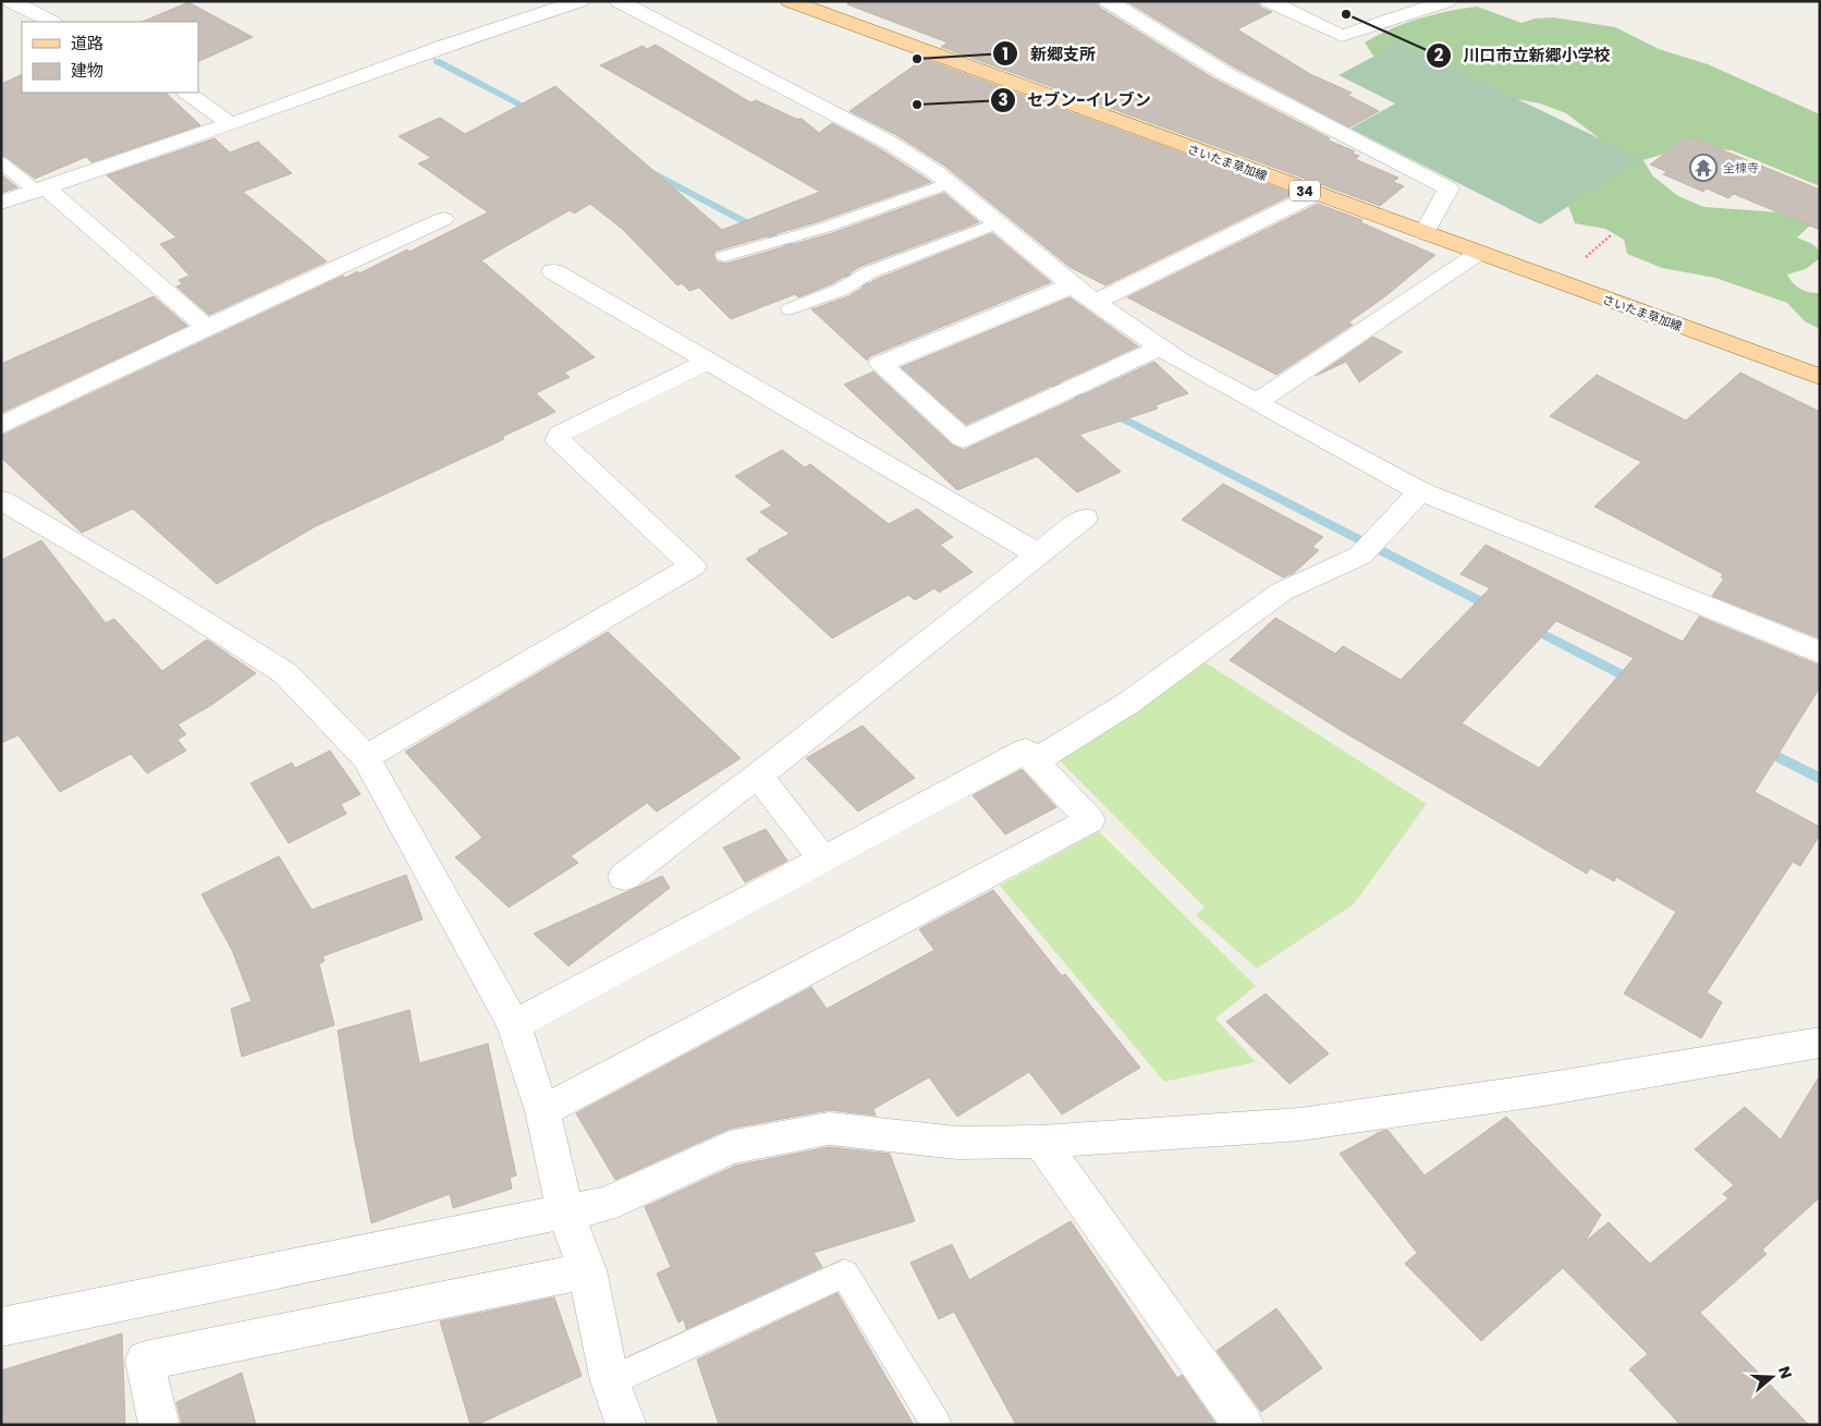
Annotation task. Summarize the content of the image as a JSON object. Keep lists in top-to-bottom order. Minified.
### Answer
{"streets":{"main road":["さいたま草加線","34"]},"places":{"other":["川口市立新郷小学校","新郷支所","セブン-イレブン"],"temple":["全棟寺"]},"legend":["道路","建物"],"north":"right"}
